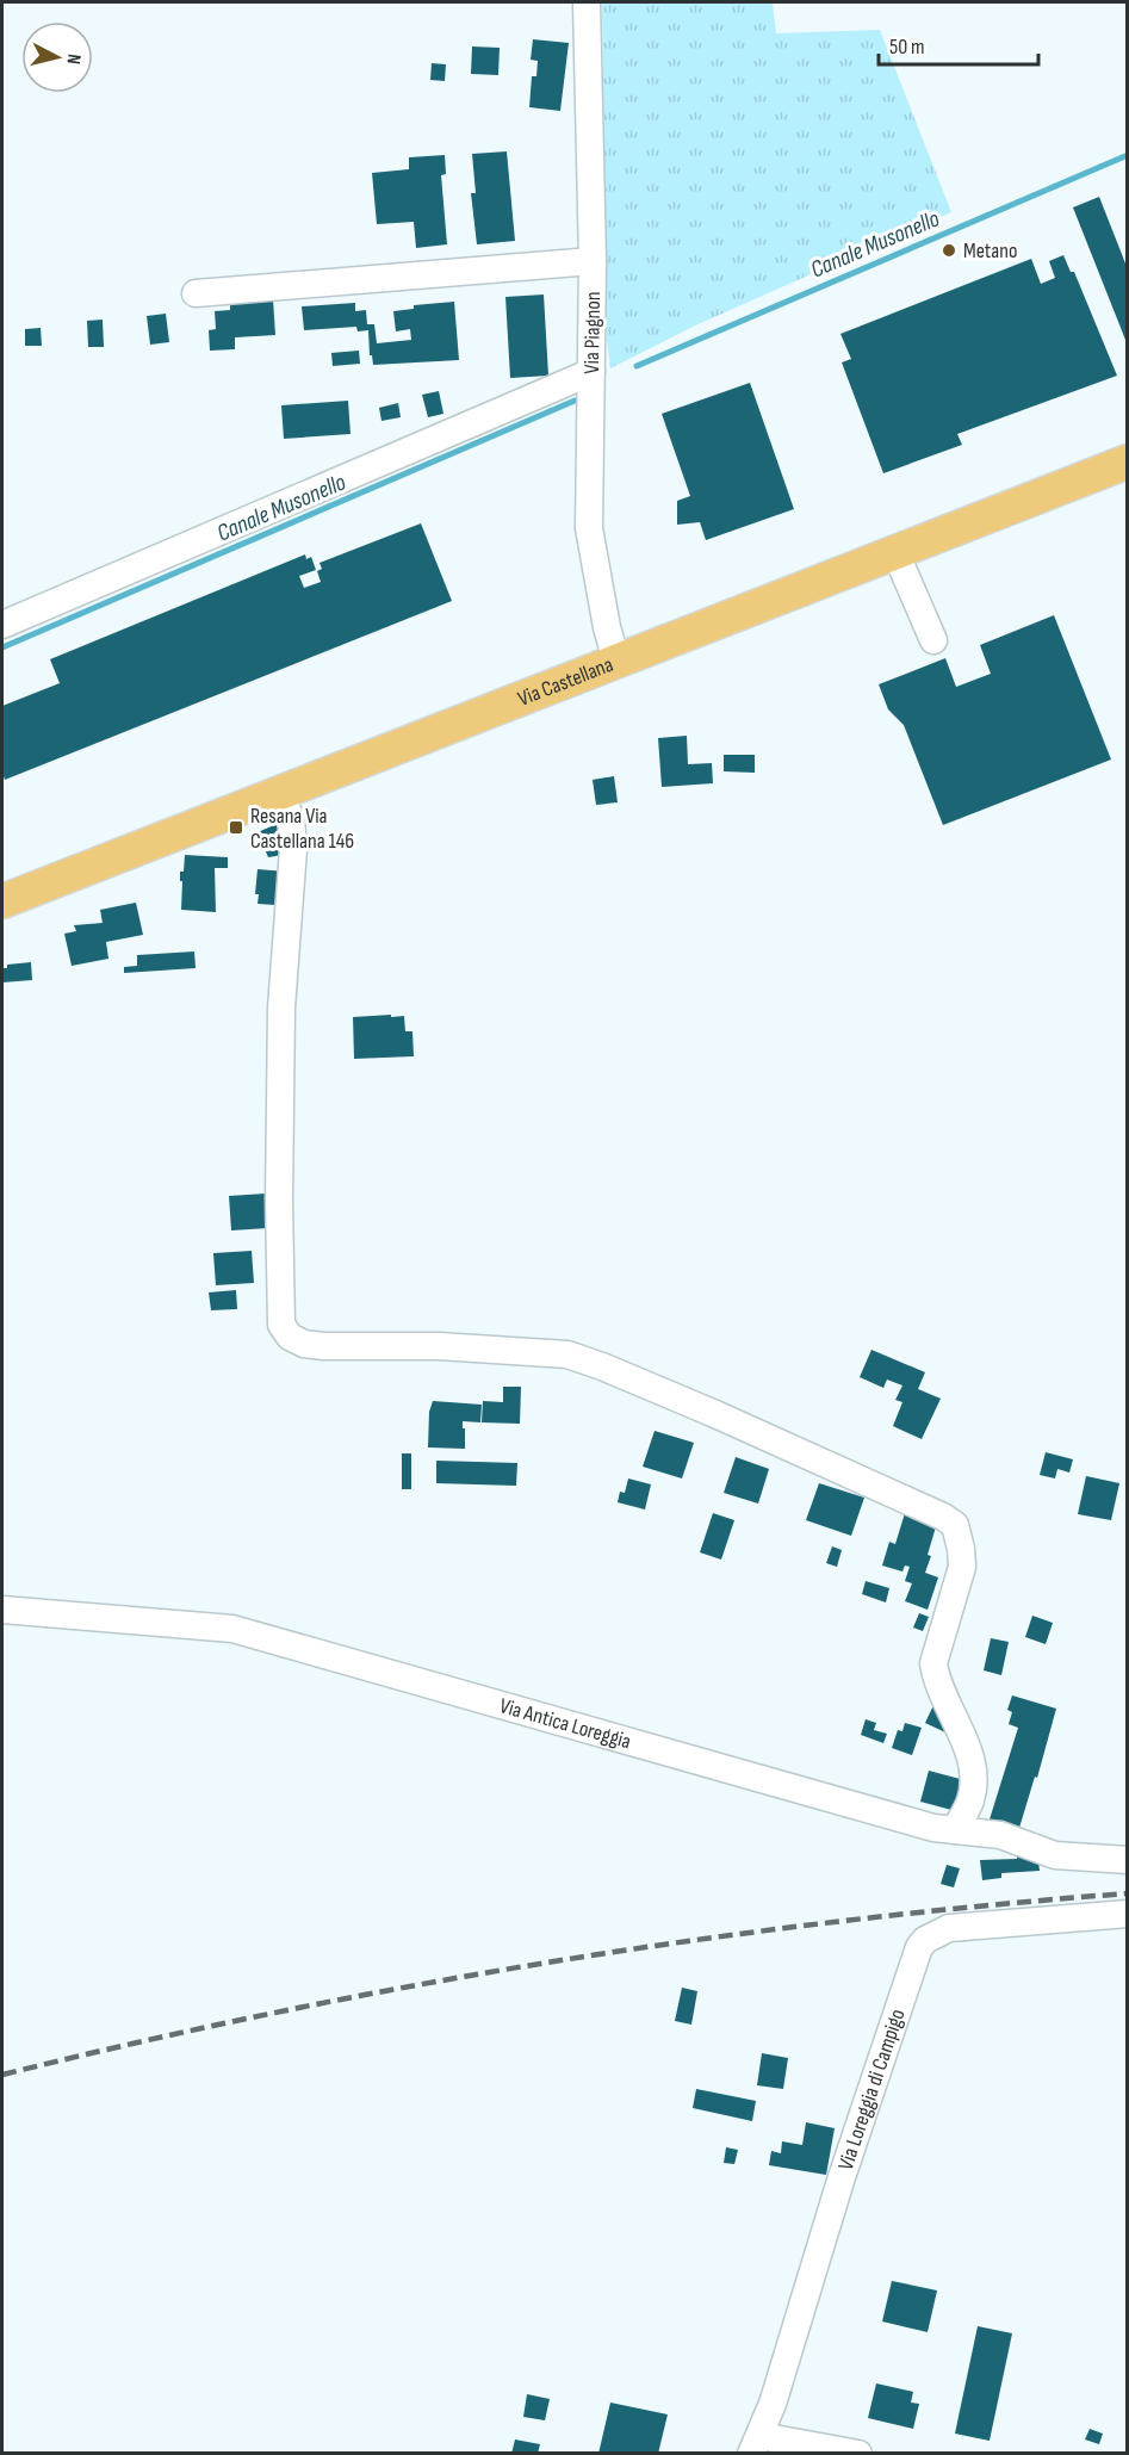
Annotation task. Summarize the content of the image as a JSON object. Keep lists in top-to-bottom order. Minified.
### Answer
{"streets":{"main road":["Via Castellana"],"street":["Via Piagnon","Via Antica Loreggia","Via Loreggia di Campigo"]},"crossings":[["Via Piagnon","Via Castellana"]],"water":["Canale Musonello"],"places":{"other":["Metano"],"transit":["Resana Via Castellana 146"]},"scale_bar":"50 m","north":"right"}
